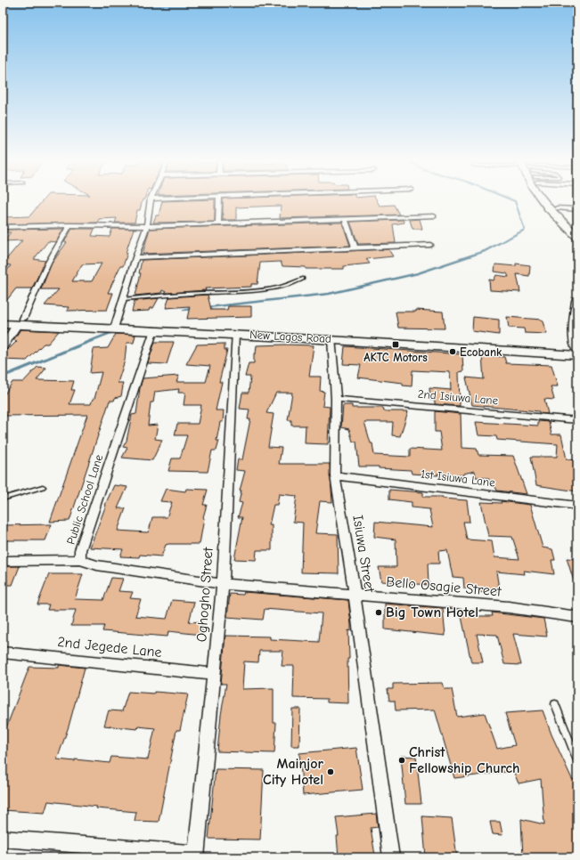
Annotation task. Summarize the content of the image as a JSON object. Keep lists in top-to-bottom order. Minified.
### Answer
{"streets":{"main road":["New Lagos Road"],"street":["2nd Isiuwa Lane","1st Isiuwa Lane","Public School Lane","Isiuwa Street","Bello Osagie Street","Oghogho Street","2nd Jegede Lane"]},"crossings":[["New Lagos Road","Public School Lane"],["New Lagos Road","Isiuwa Street"],["New Lagos Road","Oghogho Street"],["2nd Isiuwa Lane","Isiuwa Street"],["1st Isiuwa Lane","Isiuwa Street"],["Public School Lane","Bello Osagie Street"],["Public School Lane","Oghogho Street"],["Isiuwa Street","Bello Osagie Street"],["Bello Osagie Street","Oghogho Street"],["Oghogho Street","2nd Jegede Lane"]],"places":{"transit":["AKTC Motors"],"other":["Ecobank","Big Town Hotel","Christ Fellowship Church","Mainjor City Hotel"]}}
